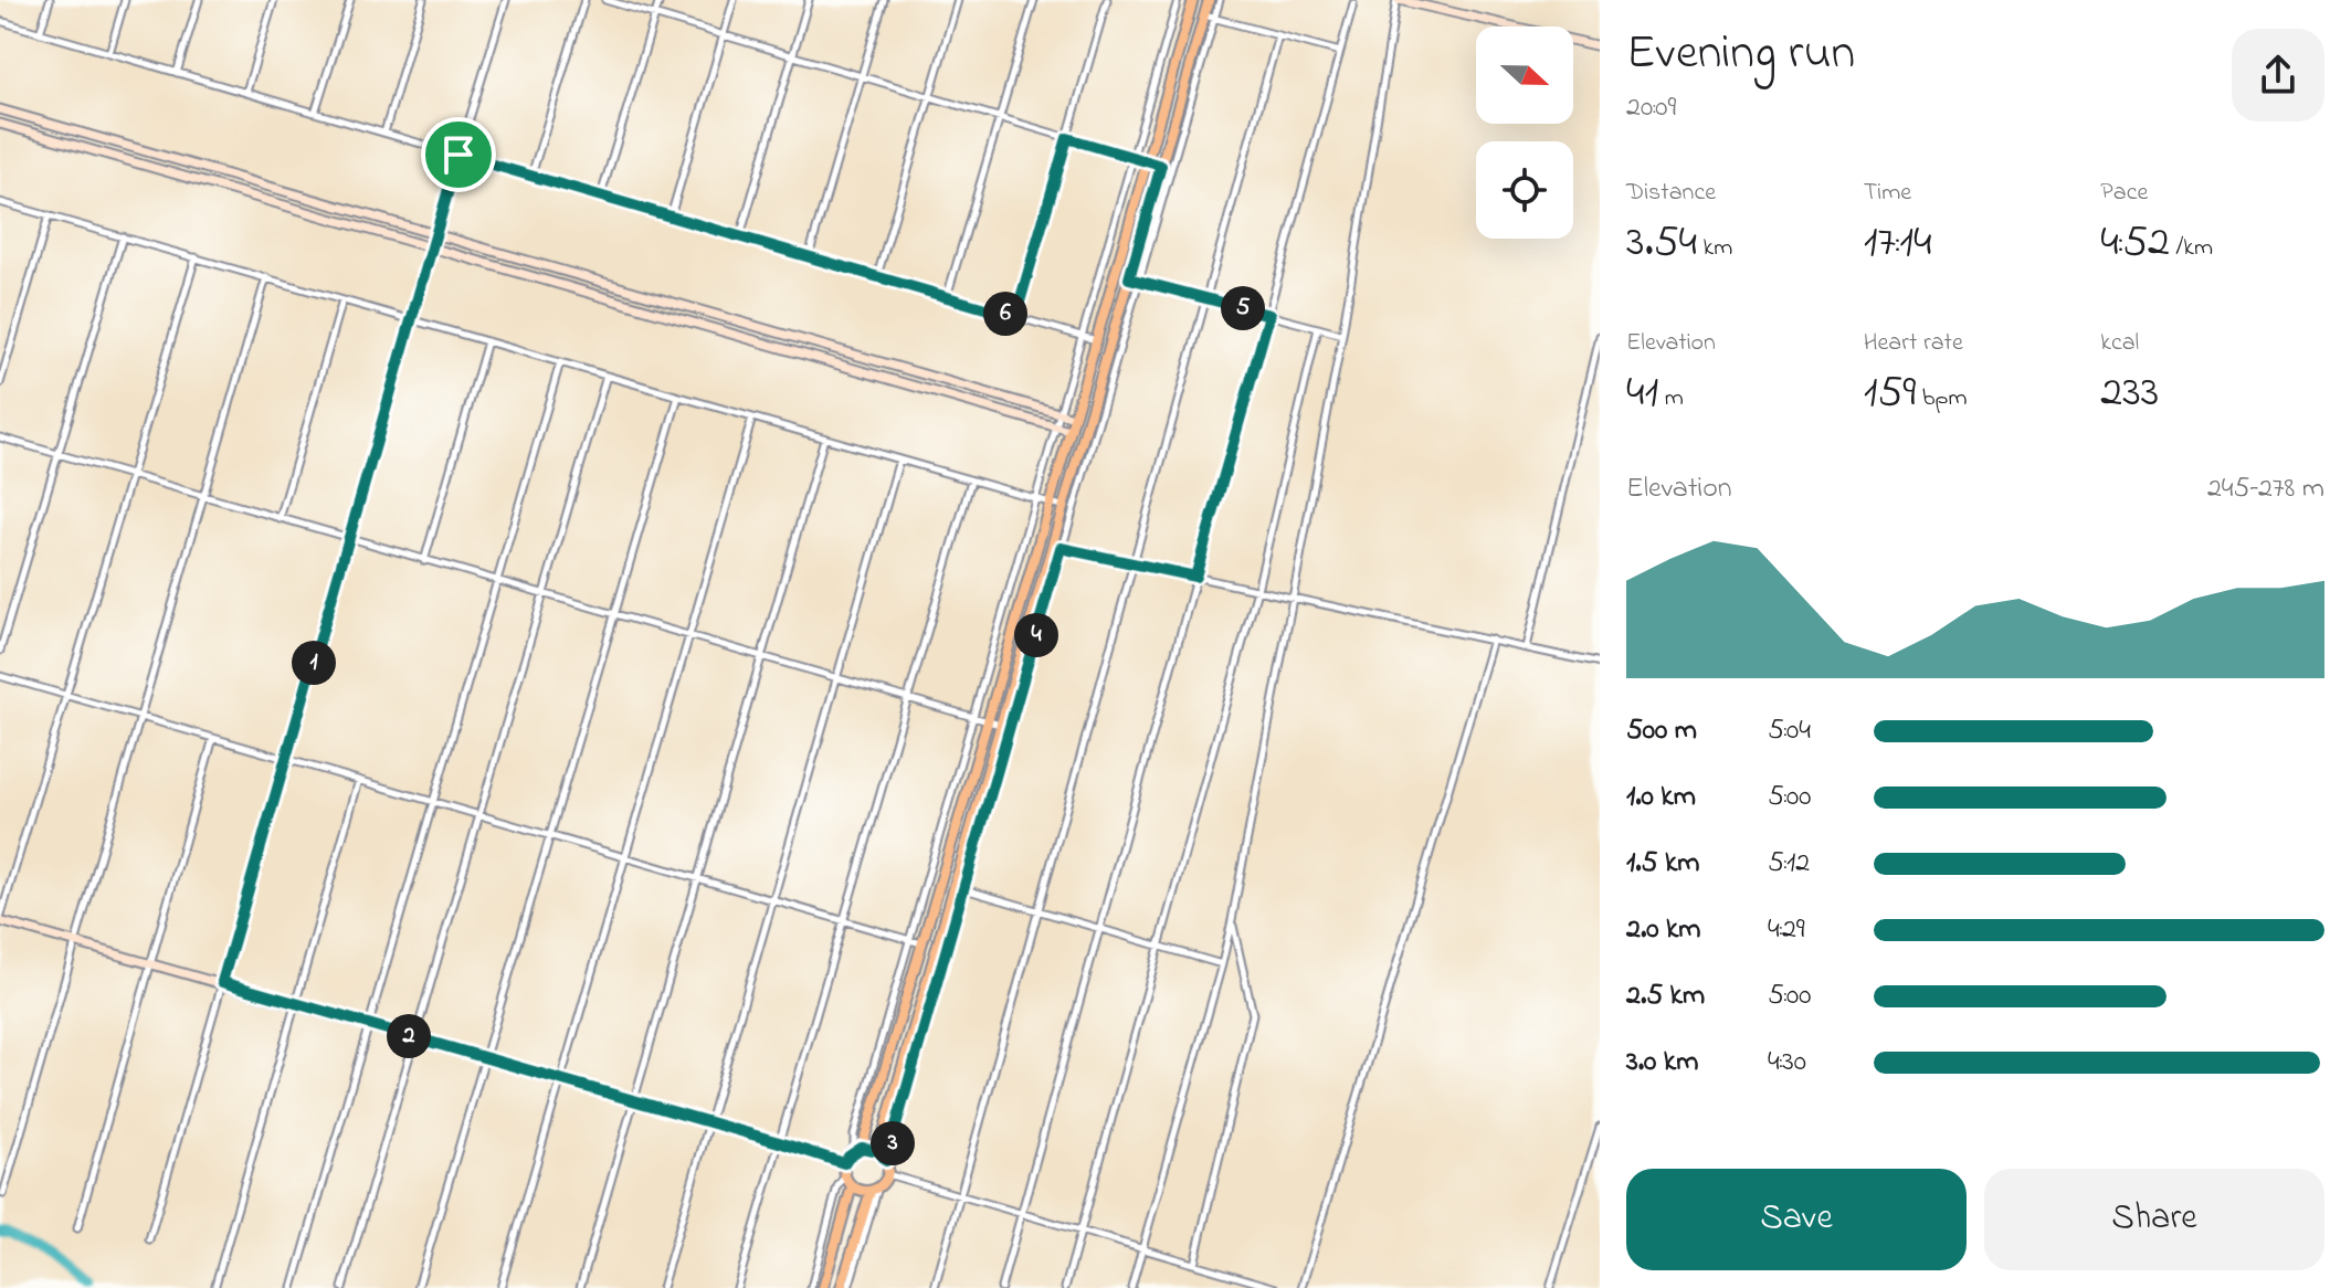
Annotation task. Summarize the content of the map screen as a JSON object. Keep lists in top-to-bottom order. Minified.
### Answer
{"north":"right","page":{"heading":["Evening run","20:09"],"stats":[["Distance","3.54 km"],["Time","17:14"],["Pace","4:52 /km"],["Elevation","41 m"],["Heart rate","159 bpm"],["kcal","233"]],"pins":["5","6","4","1","2","3"],"chart":["Elevation","245–278 m"],"list":[{"name":"500 m","note":"5:04"},{"name":"1.0 km","note":"5:00"},{"name":"1.5 km","note":"5:12"},{"name":"2.0 km","note":"4:29"},{"name":"2.5 km","note":"5:00"},{"name":"3.0 km","note":"4:30"}],"buttons":["Save","Share"]}}
